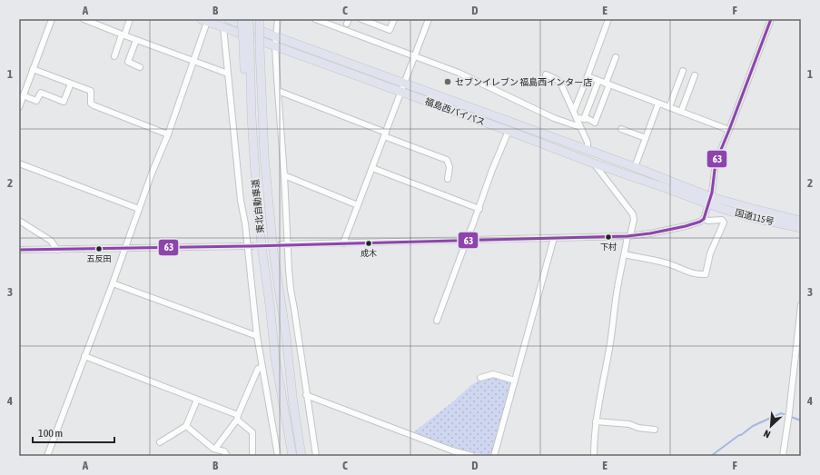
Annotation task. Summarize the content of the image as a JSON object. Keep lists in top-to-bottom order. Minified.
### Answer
{"streets":{"highway":["福島西バイパス","東北自動車道","国道115号"]},"crossings":[["福島西バイパス","国道115号"]],"places":["セブンイレブン 福島西インター店","下村","成木","五反田"],"lines":["transit line 63"],"scale_bar":"100 m","north":"bottom left","grid":{"columns":["A","B","C","D","E","F"],"rows":["1","2","3","4"]}}
